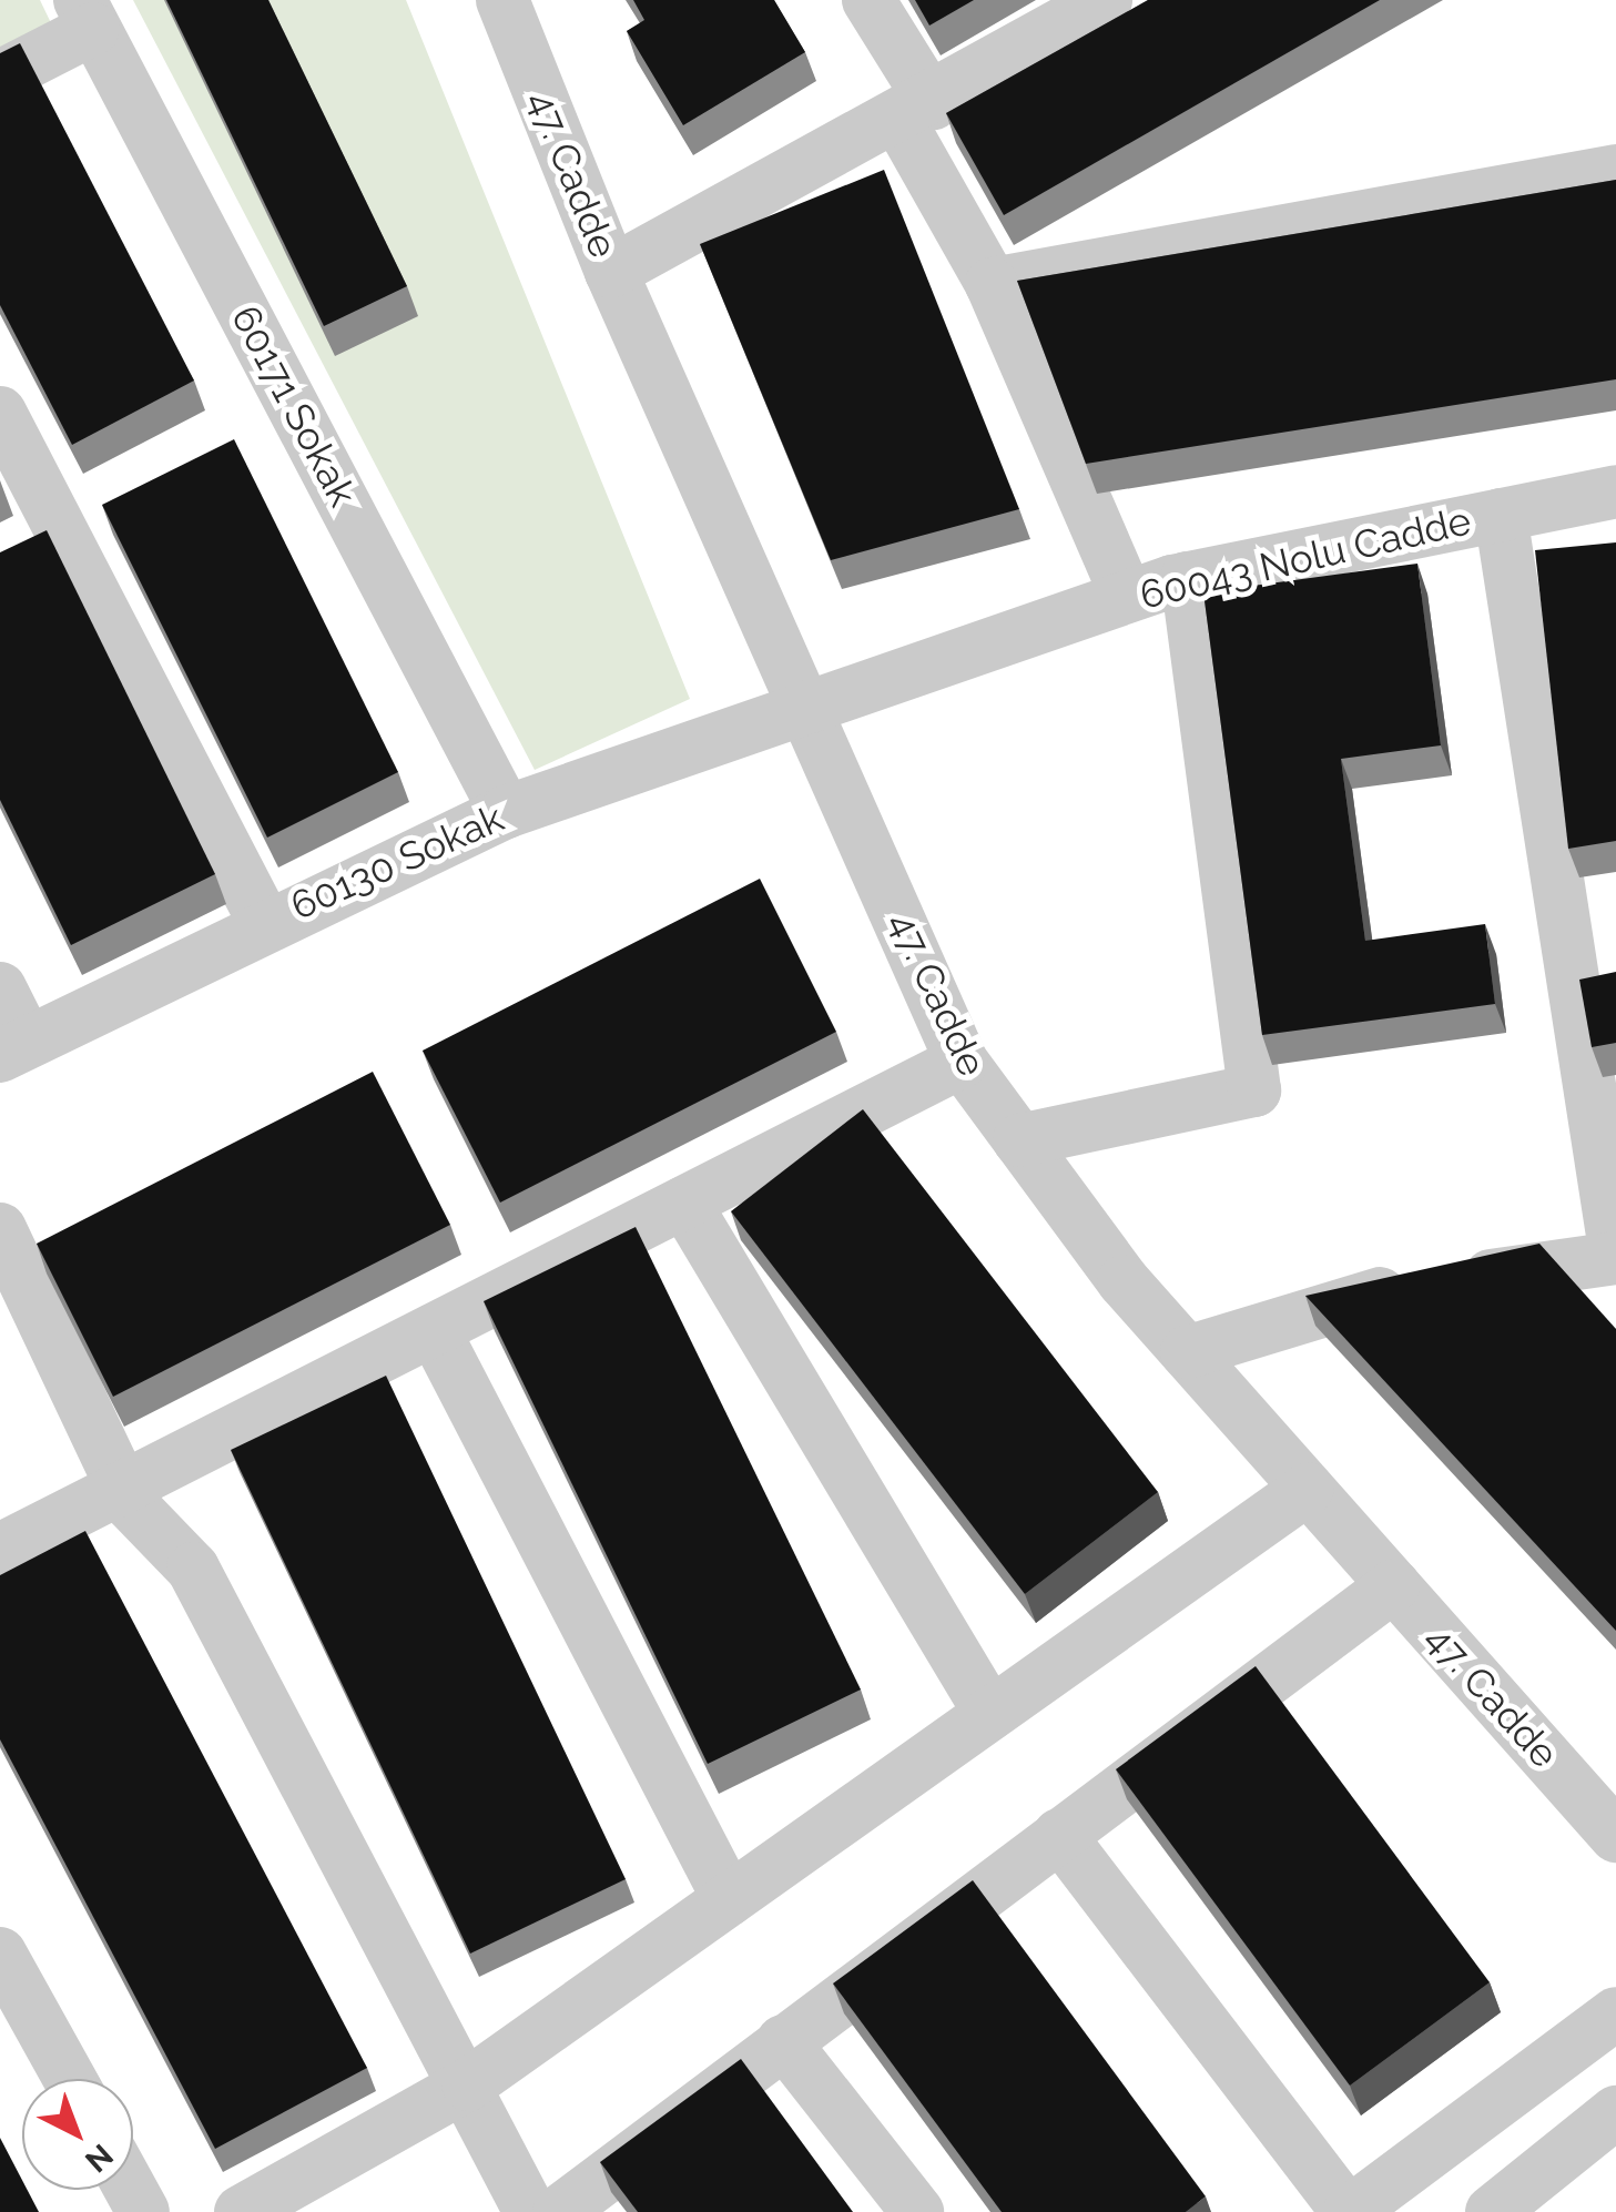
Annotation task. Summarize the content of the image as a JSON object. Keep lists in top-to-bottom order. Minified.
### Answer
{"streets":{"street":["47. Cadde","60171 Sokak","60043 Nolu Cadde","60130 Sokak"]},"crossings":[["47. Cadde","60043 Nolu Cadde"],["47. Cadde","60130 Sokak"],["60171 Sokak","60130 Sokak"],["60043 Nolu Cadde","60130 Sokak"]],"north":"bottom right"}
